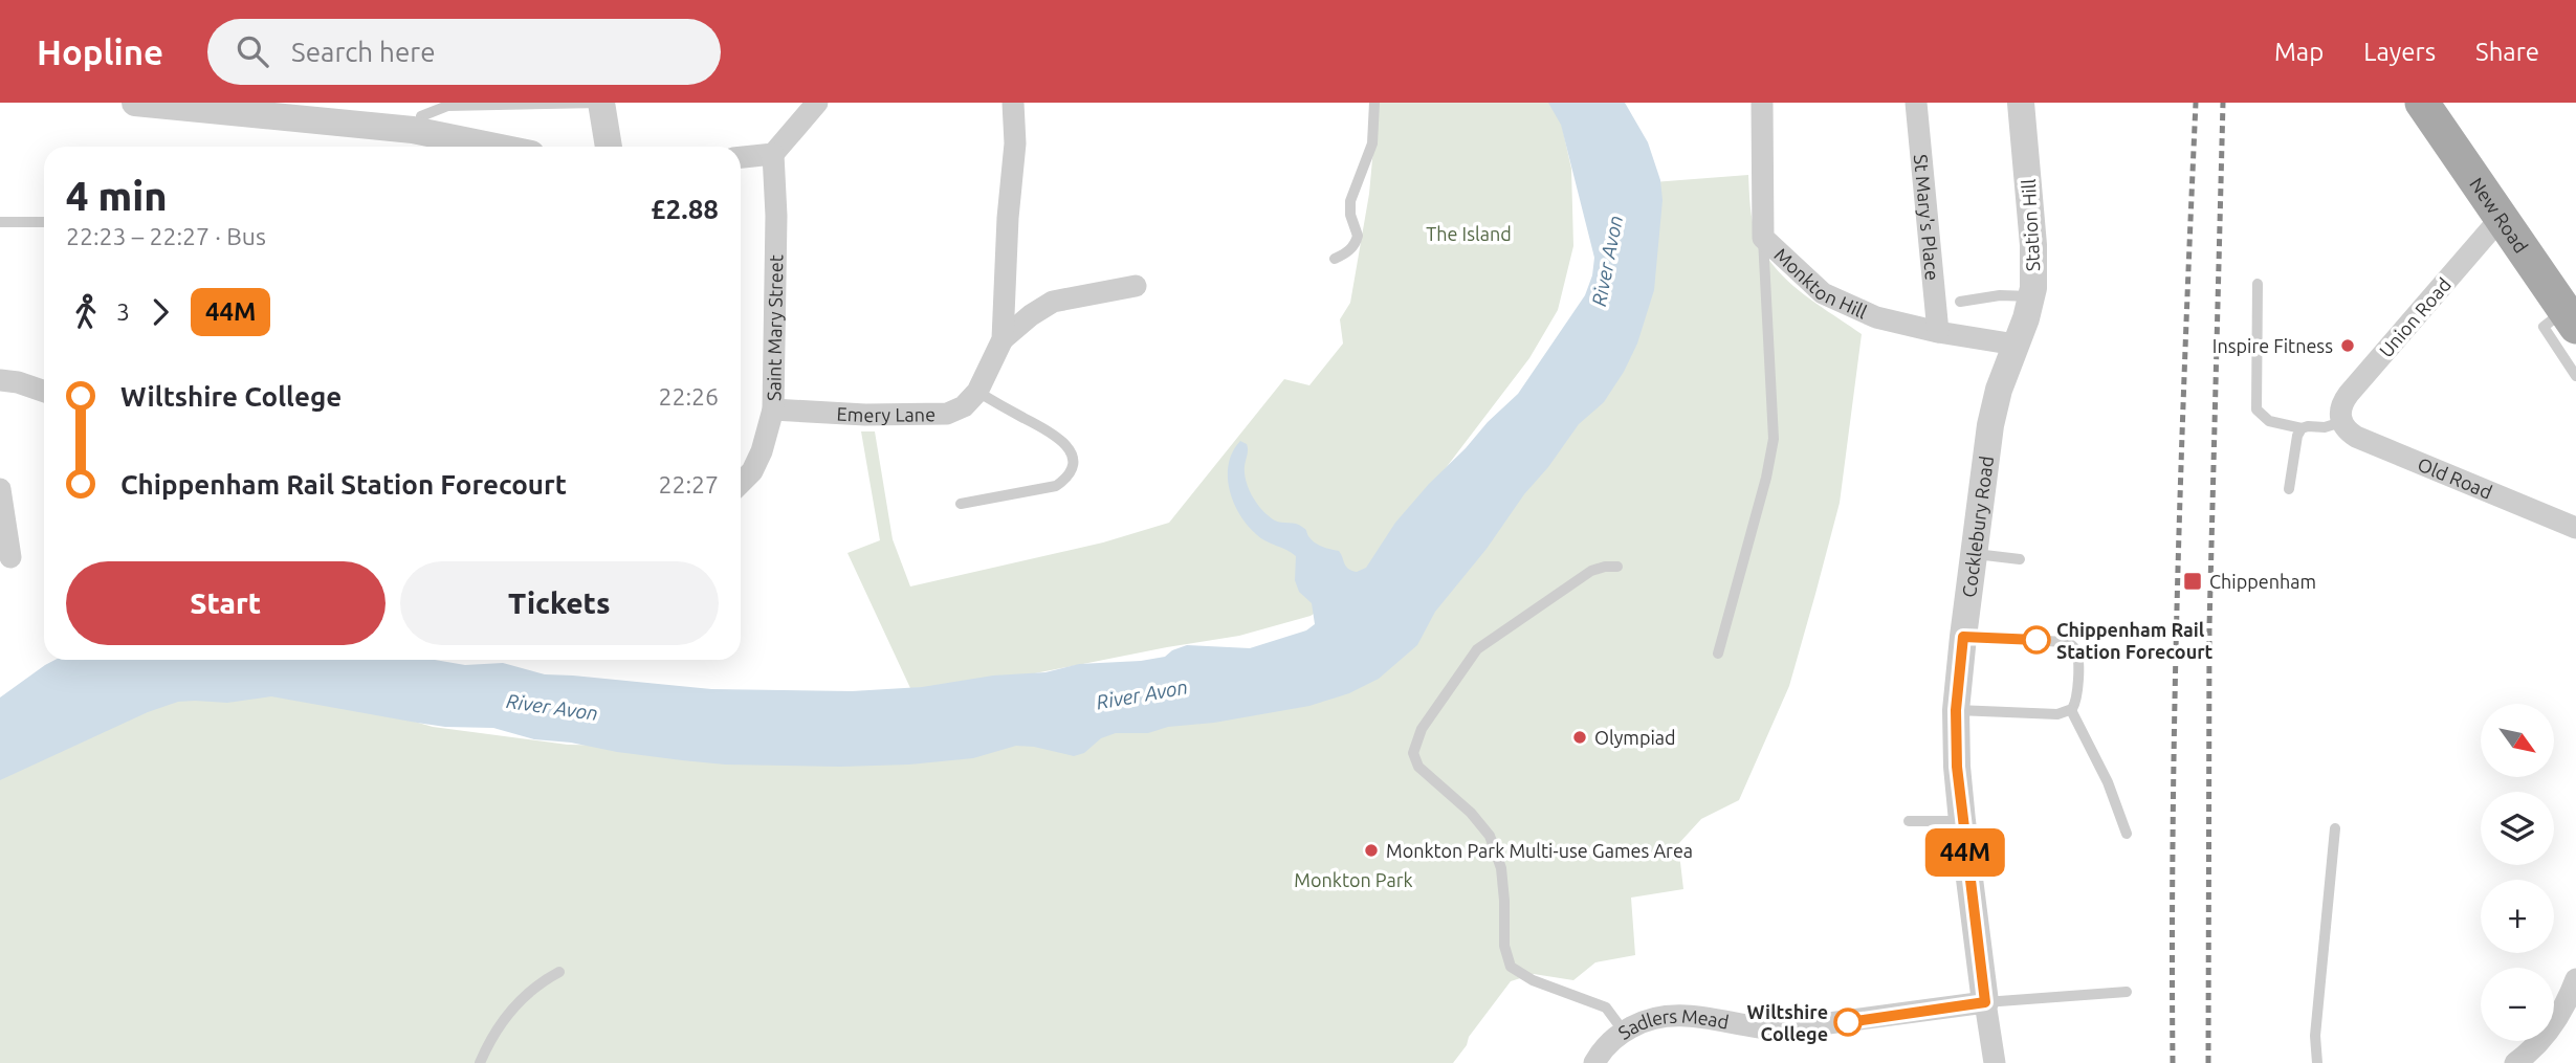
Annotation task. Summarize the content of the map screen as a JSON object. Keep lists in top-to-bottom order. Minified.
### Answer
{"streets":{"main road":["New Road"],"street":["St Mary's Place","Station Hill","Monkton Hill","Union Road","Saint Mary Street","Emery Lane","Old Road","Cocklebury Road","Sadlers Mead"]},"crossings":[["New Road","Union Road"],["St Mary's Place","Monkton Hill"],["Station Hill","Monkton Hill"],["Station Hill","Cocklebury Road"],["Monkton Hill","Cocklebury Road"],["Union Road","Old Road"],["Saint Mary Street","Emery Lane"],["Cocklebury Road","Sadlers Mead"]],"water":["River Avon"],"parks":["The Island","Monkton Park"],"places":{"other":["Inspire Fitness","Chippenham Rail Station Forecourt","Olympiad","Monkton Park Multi-use Games Area","Wiltshire College"],"transit":["Chippenham"]},"lines":["bus line 44M"],"north":"bottom right","page":{"header":"Hopline","search":"Search here","nav":["Map","Layers","Share"],"on_map":"44M","heading":["4 min","22:23 – 22:27 · Bus","£2.88"],"legs":["3","44M"],"list":[{"name":"Wiltshire College","value":"22:26"},{"name":"Chippenham Rail Station Forecourt","value":"22:27"}],"buttons":["Start","Tickets"],"map_buttons":["+","−"]}}
